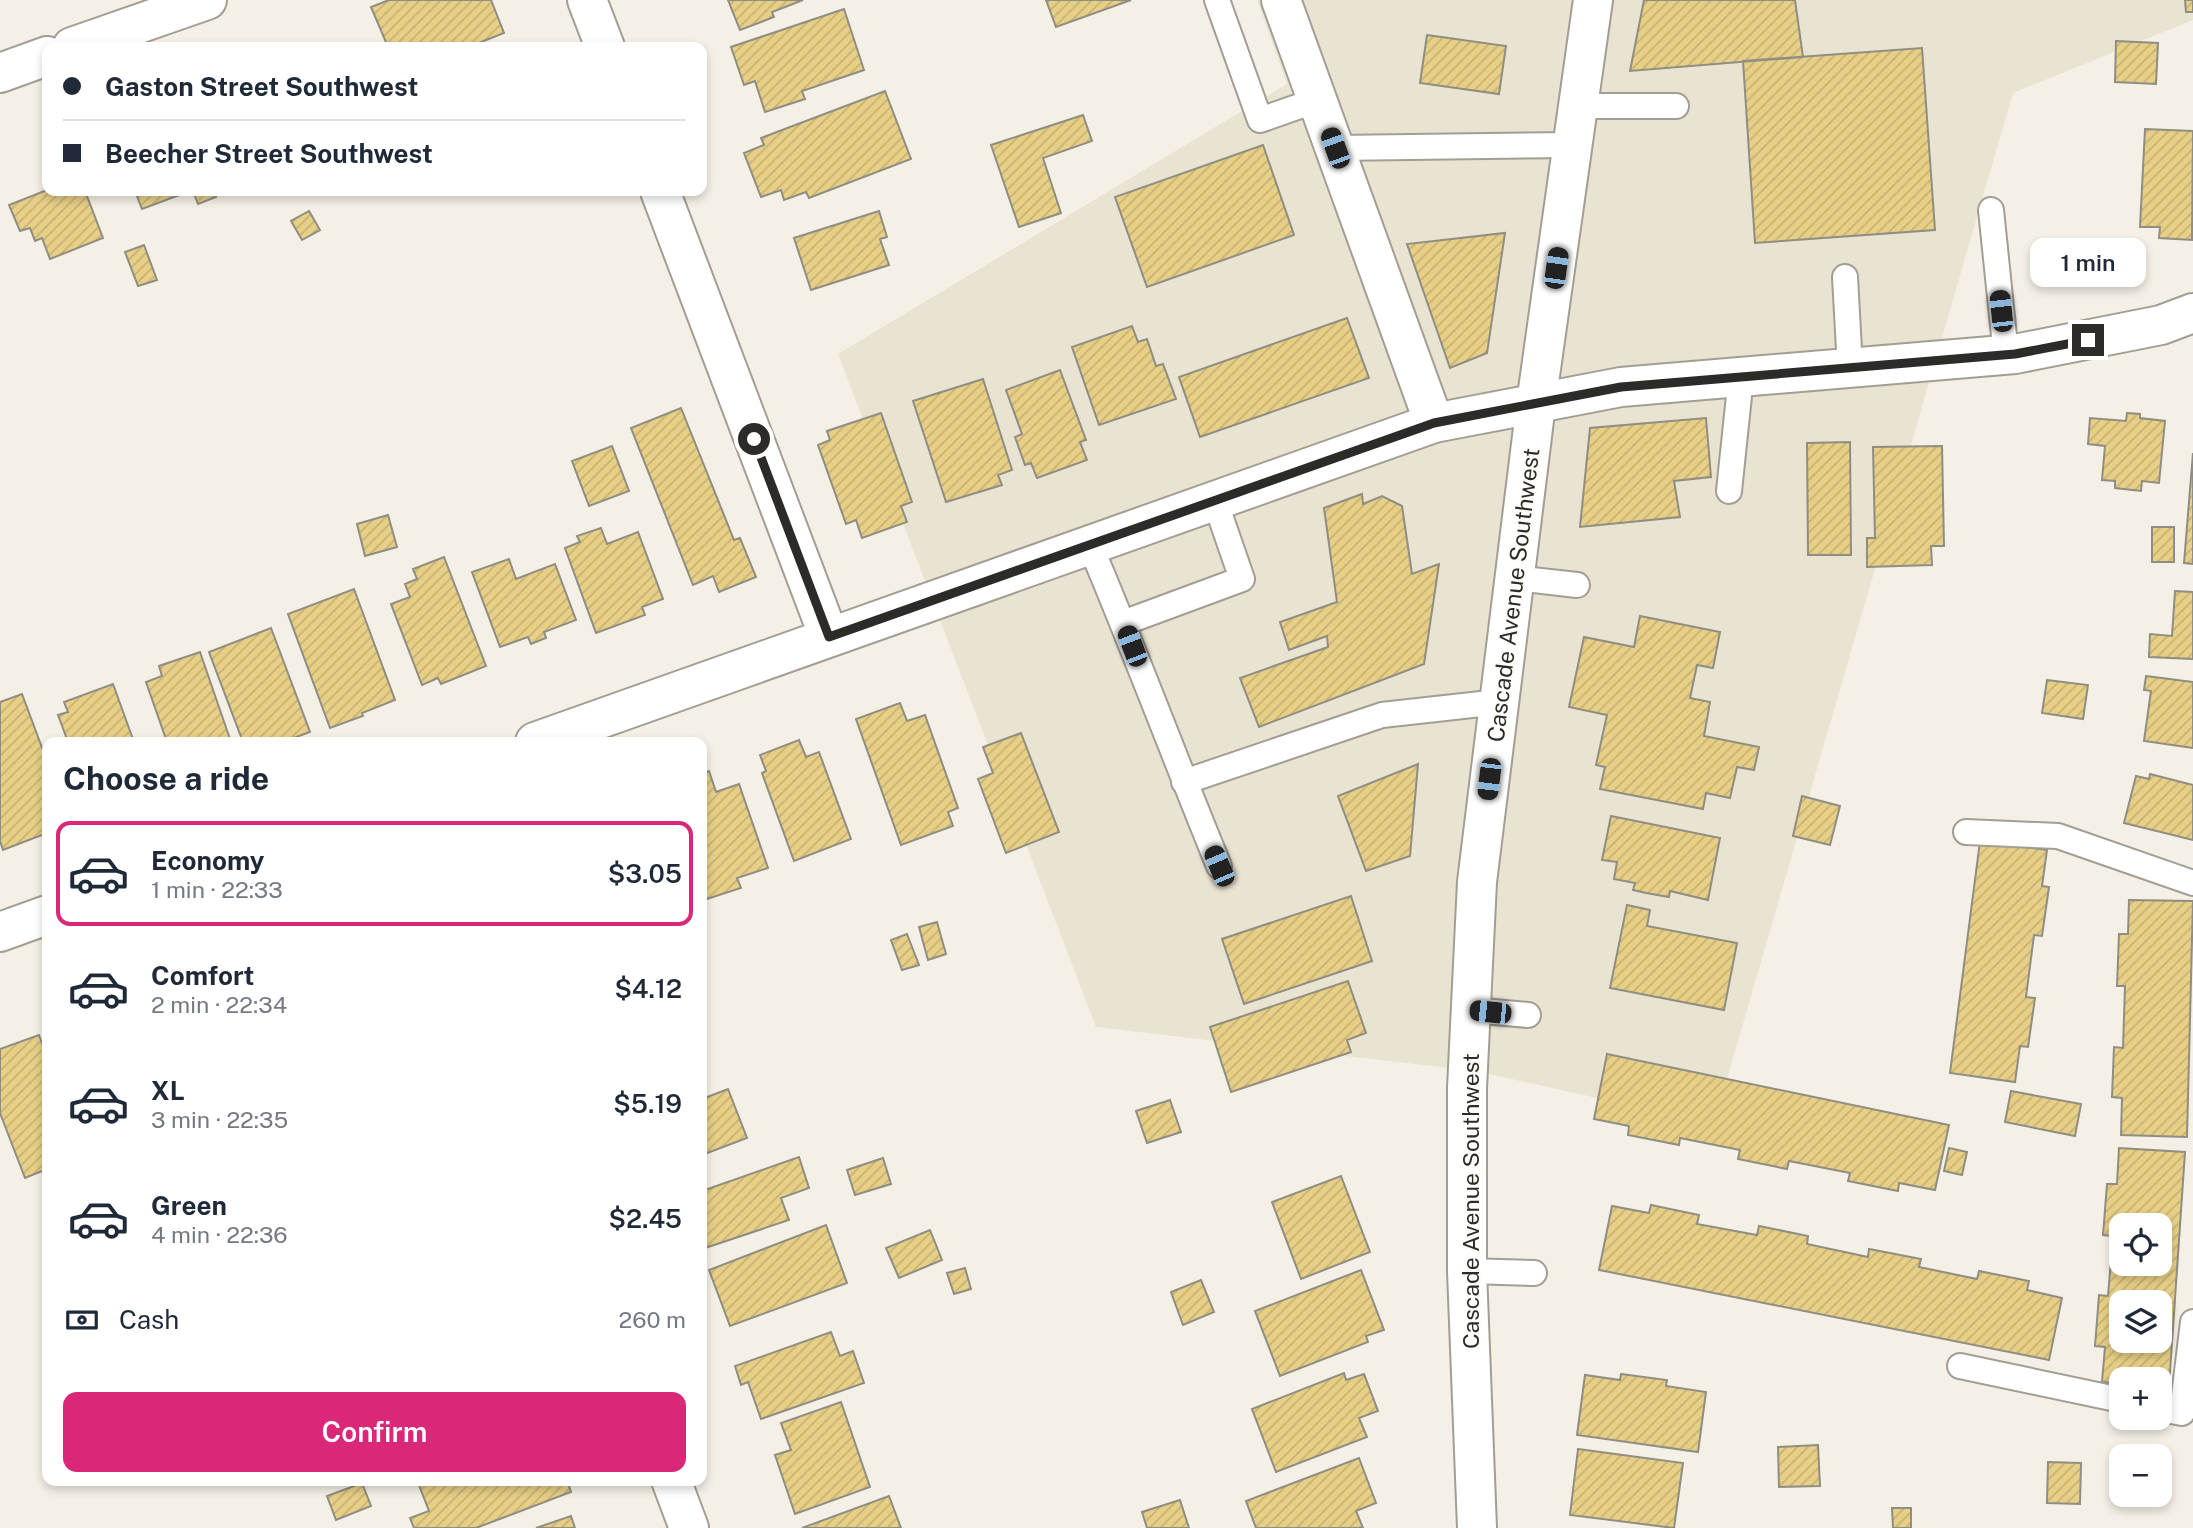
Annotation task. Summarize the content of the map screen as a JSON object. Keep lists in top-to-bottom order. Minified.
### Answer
{"streets":{"street":["Cascade Avenue Southwest"]},"page":{"banner":["Gaston Street Southwest","Beecher Street Southwest"],"bubble":"1 min","heading":"Choose a ride","list":[{"name":"Economy","note":"1 min · 22:33","value":"$3.05"},{"name":"Comfort","note":"2 min · 22:34","value":"$4.12"},{"name":"XL","note":"3 min · 22:35","value":"$5.19"},{"name":"Green","note":"4 min · 22:36","value":"$2.45"}],"map_buttons":["+","−"],"pay":["Cash","260 m"],"buttons":"Confirm"}}
